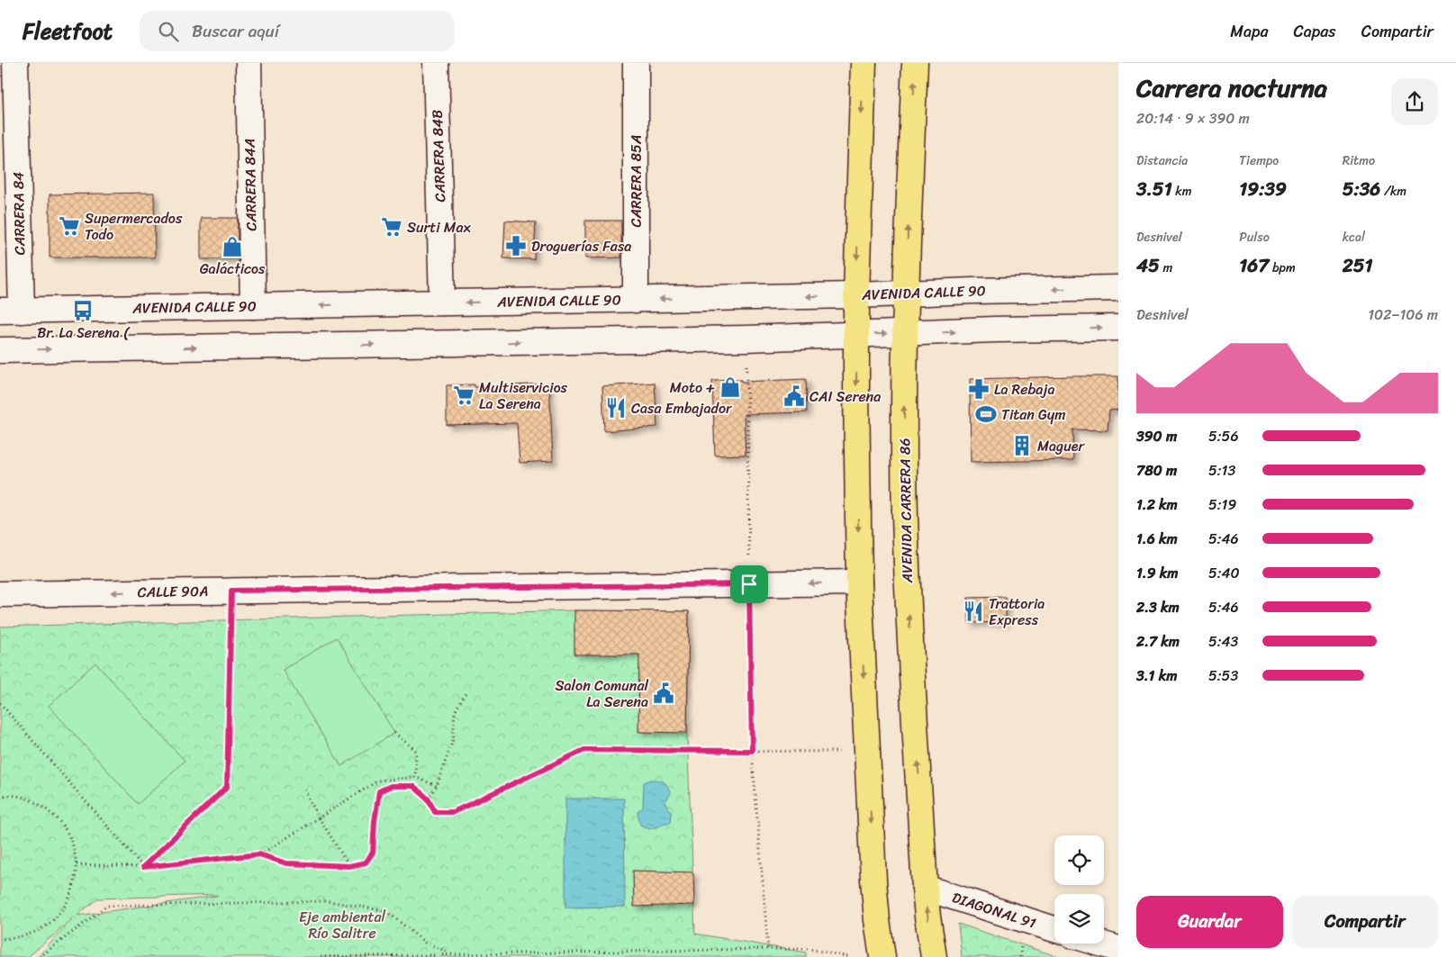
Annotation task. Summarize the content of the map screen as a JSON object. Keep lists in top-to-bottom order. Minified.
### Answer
{"streets":{"main road":["CARRERA 84B","CARRERA 85A","CARRERA 84A","CARRERA 84","AVENIDA CALLE 90","AVENIDA CARRERA 86","CALLE 90A","DIAGONAL 91"]},"crossings":[["CARRERA 84B","AVENIDA CALLE 90"],["CARRERA 85A","AVENIDA CALLE 90"],["CARRERA 84A","AVENIDA CALLE 90"],["CARRERA 84","AVENIDA CALLE 90"],["AVENIDA CALLE 90","AVENIDA CARRERA 86"],["AVENIDA CARRERA 86","DIAGONAL 91"]],"one_way":["CALLE 90A"],"parks":["Eje ambiental Río Salitre"],"places":{"supermarket":["Supermercados Todo","Surti Max","Multiservicios La Serena"],"pharmacy":["Droguerías Fasa","La Rebaja"],"shop":["Galácticos","Moto +"],"bus stop":["Br. La Serena ("],"public building":["CAI Serena","Salon Comunal La Serena"],"restaurant":["Casa Embajador","Trattoria Express"],"sports":["Titan Gym"],"building":["Maguer"]},"page":{"header":"Fleetfoot","search":"Buscar aquí","nav":["Mapa","Capas","Compartir"],"heading":["Carrera nocturna","20:14 · 9 × 390 m"],"stats":[["Distancia","3.51 km"],["Tiempo","19:39"],["Ritmo","5:36 /km"],["Desnivel","45 m"],["Pulso","167 bpm"],["kcal","251"]],"chart":["Desnivel","102–106 m"],"list":[{"name":"390 m","note":"5:56"},{"name":"780 m","note":"5:13"},{"name":"1.2 km","note":"5:19"},{"name":"1.6 km","note":"5:46"},{"name":"1.9 km","note":"5:40"},{"name":"2.3 km","note":"5:46"},{"name":"2.7 km","note":"5:43"},{"name":"3.1 km","note":"5:53"}],"buttons":["Guardar","Compartir"]}}
